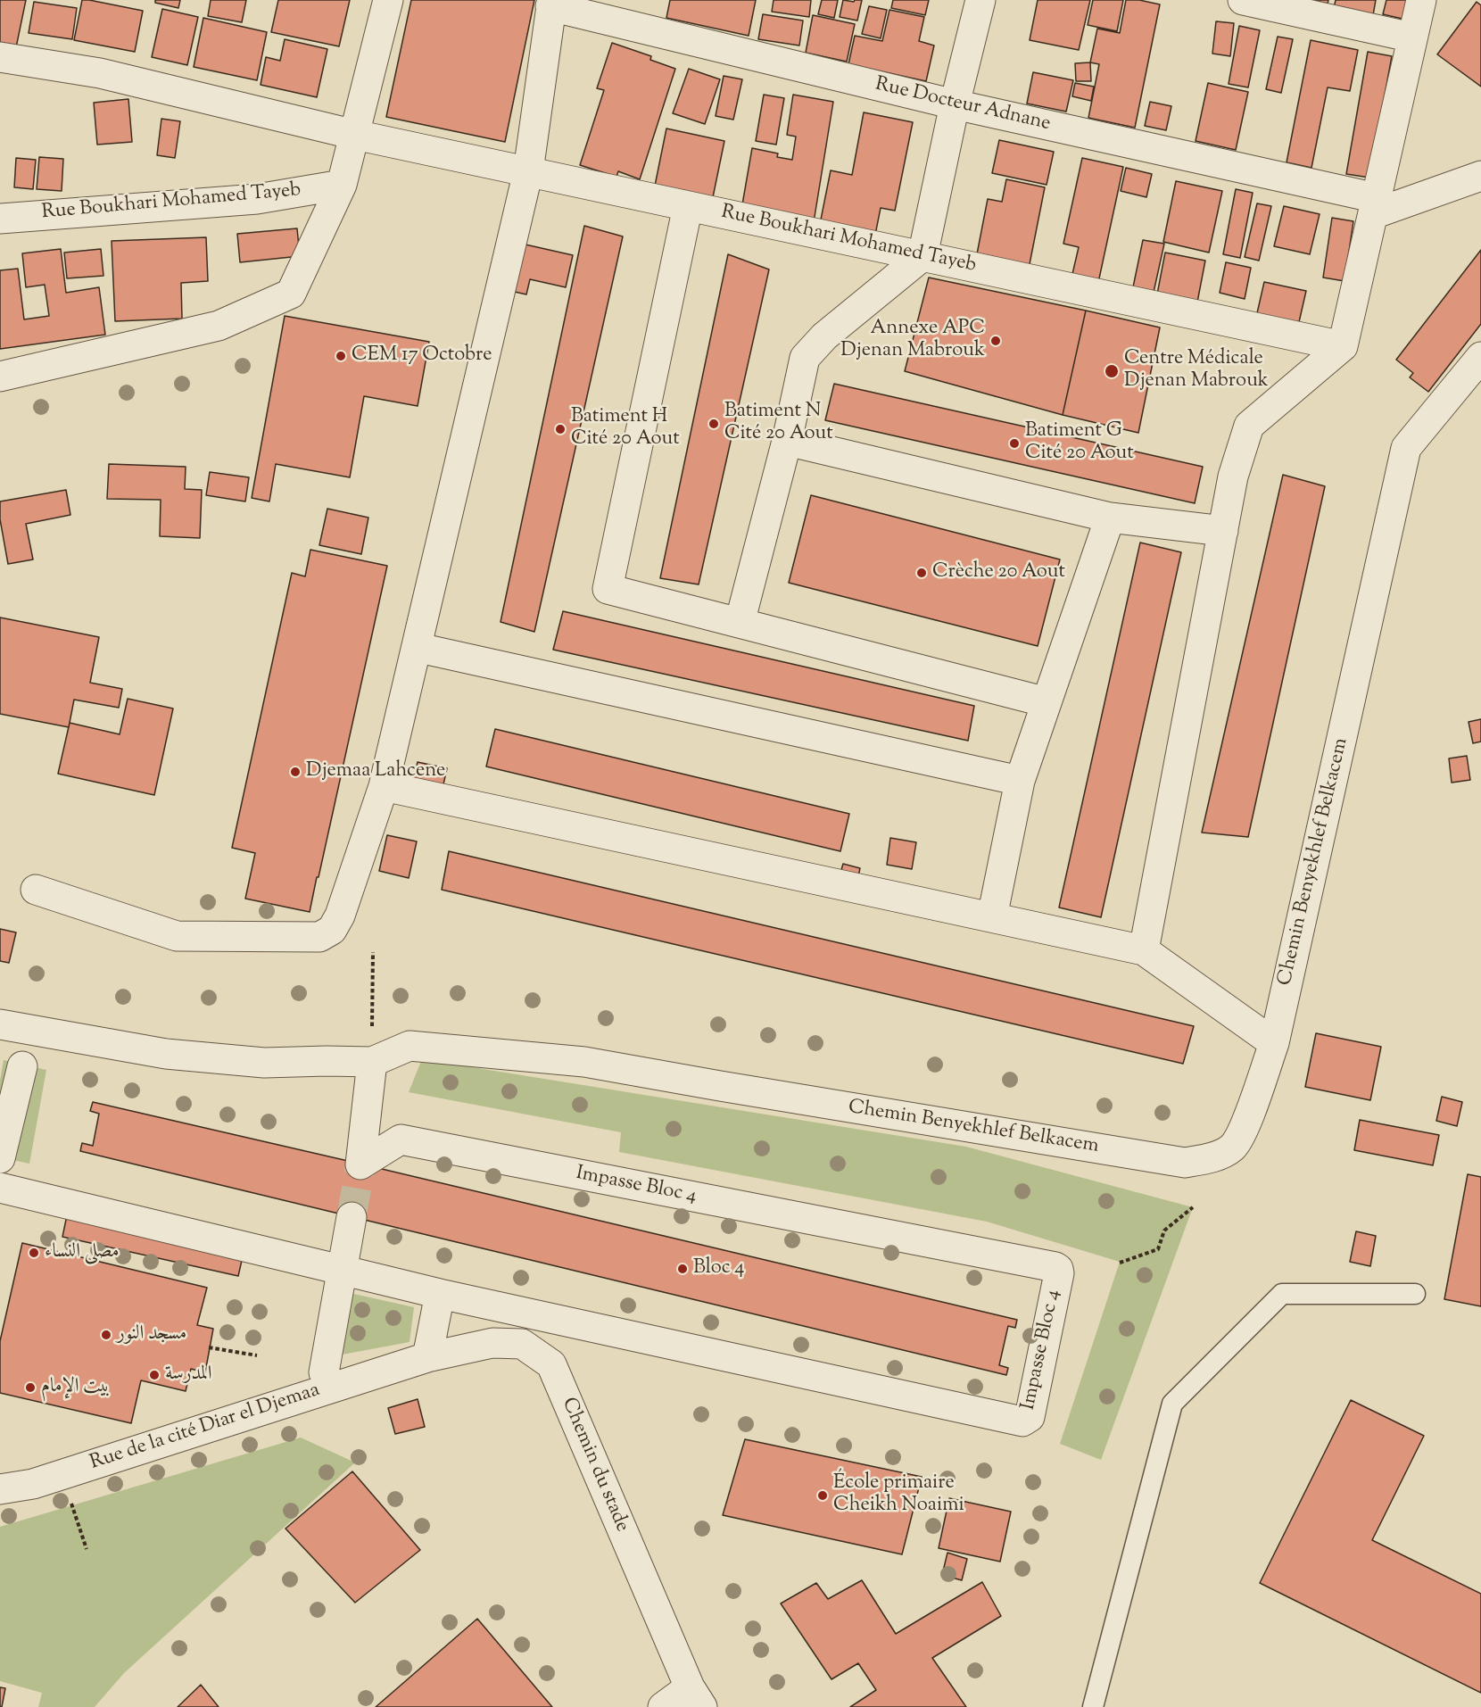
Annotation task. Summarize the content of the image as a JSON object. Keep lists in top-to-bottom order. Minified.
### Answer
{"streets":{"street":["Rue Docteur Adnane","Rue Boukhari Mohamed Tayeb","Chemin Benyekhlef Belkacem","Impasse Bloc 4","Rue de la cité Diar el Djemaa","Chemin du stade"]},"crossings":[["Chemin Benyekhlef Belkacem","Impasse Bloc 4"],["Impasse Bloc 4","Rue de la cité Diar el Djemaa"],["Rue de la cité Diar el Djemaa","Chemin du stade"]],"places":["Annexe APC Djenan Mabrouk","CEM 17 Octobre","Centre Médicale Djenan Mabrouk","Batiment N Cité 20 Aout","Batiment H Cité 20 Aout","Batiment G Cité 20 Aout","Crèche 20 Aout","Djemaa Lahcene","مصلى النساء","Bloc 4","مسجد النور","المدرسة","بيت الإمام","École primaire Cheikh Noaimi"]}
